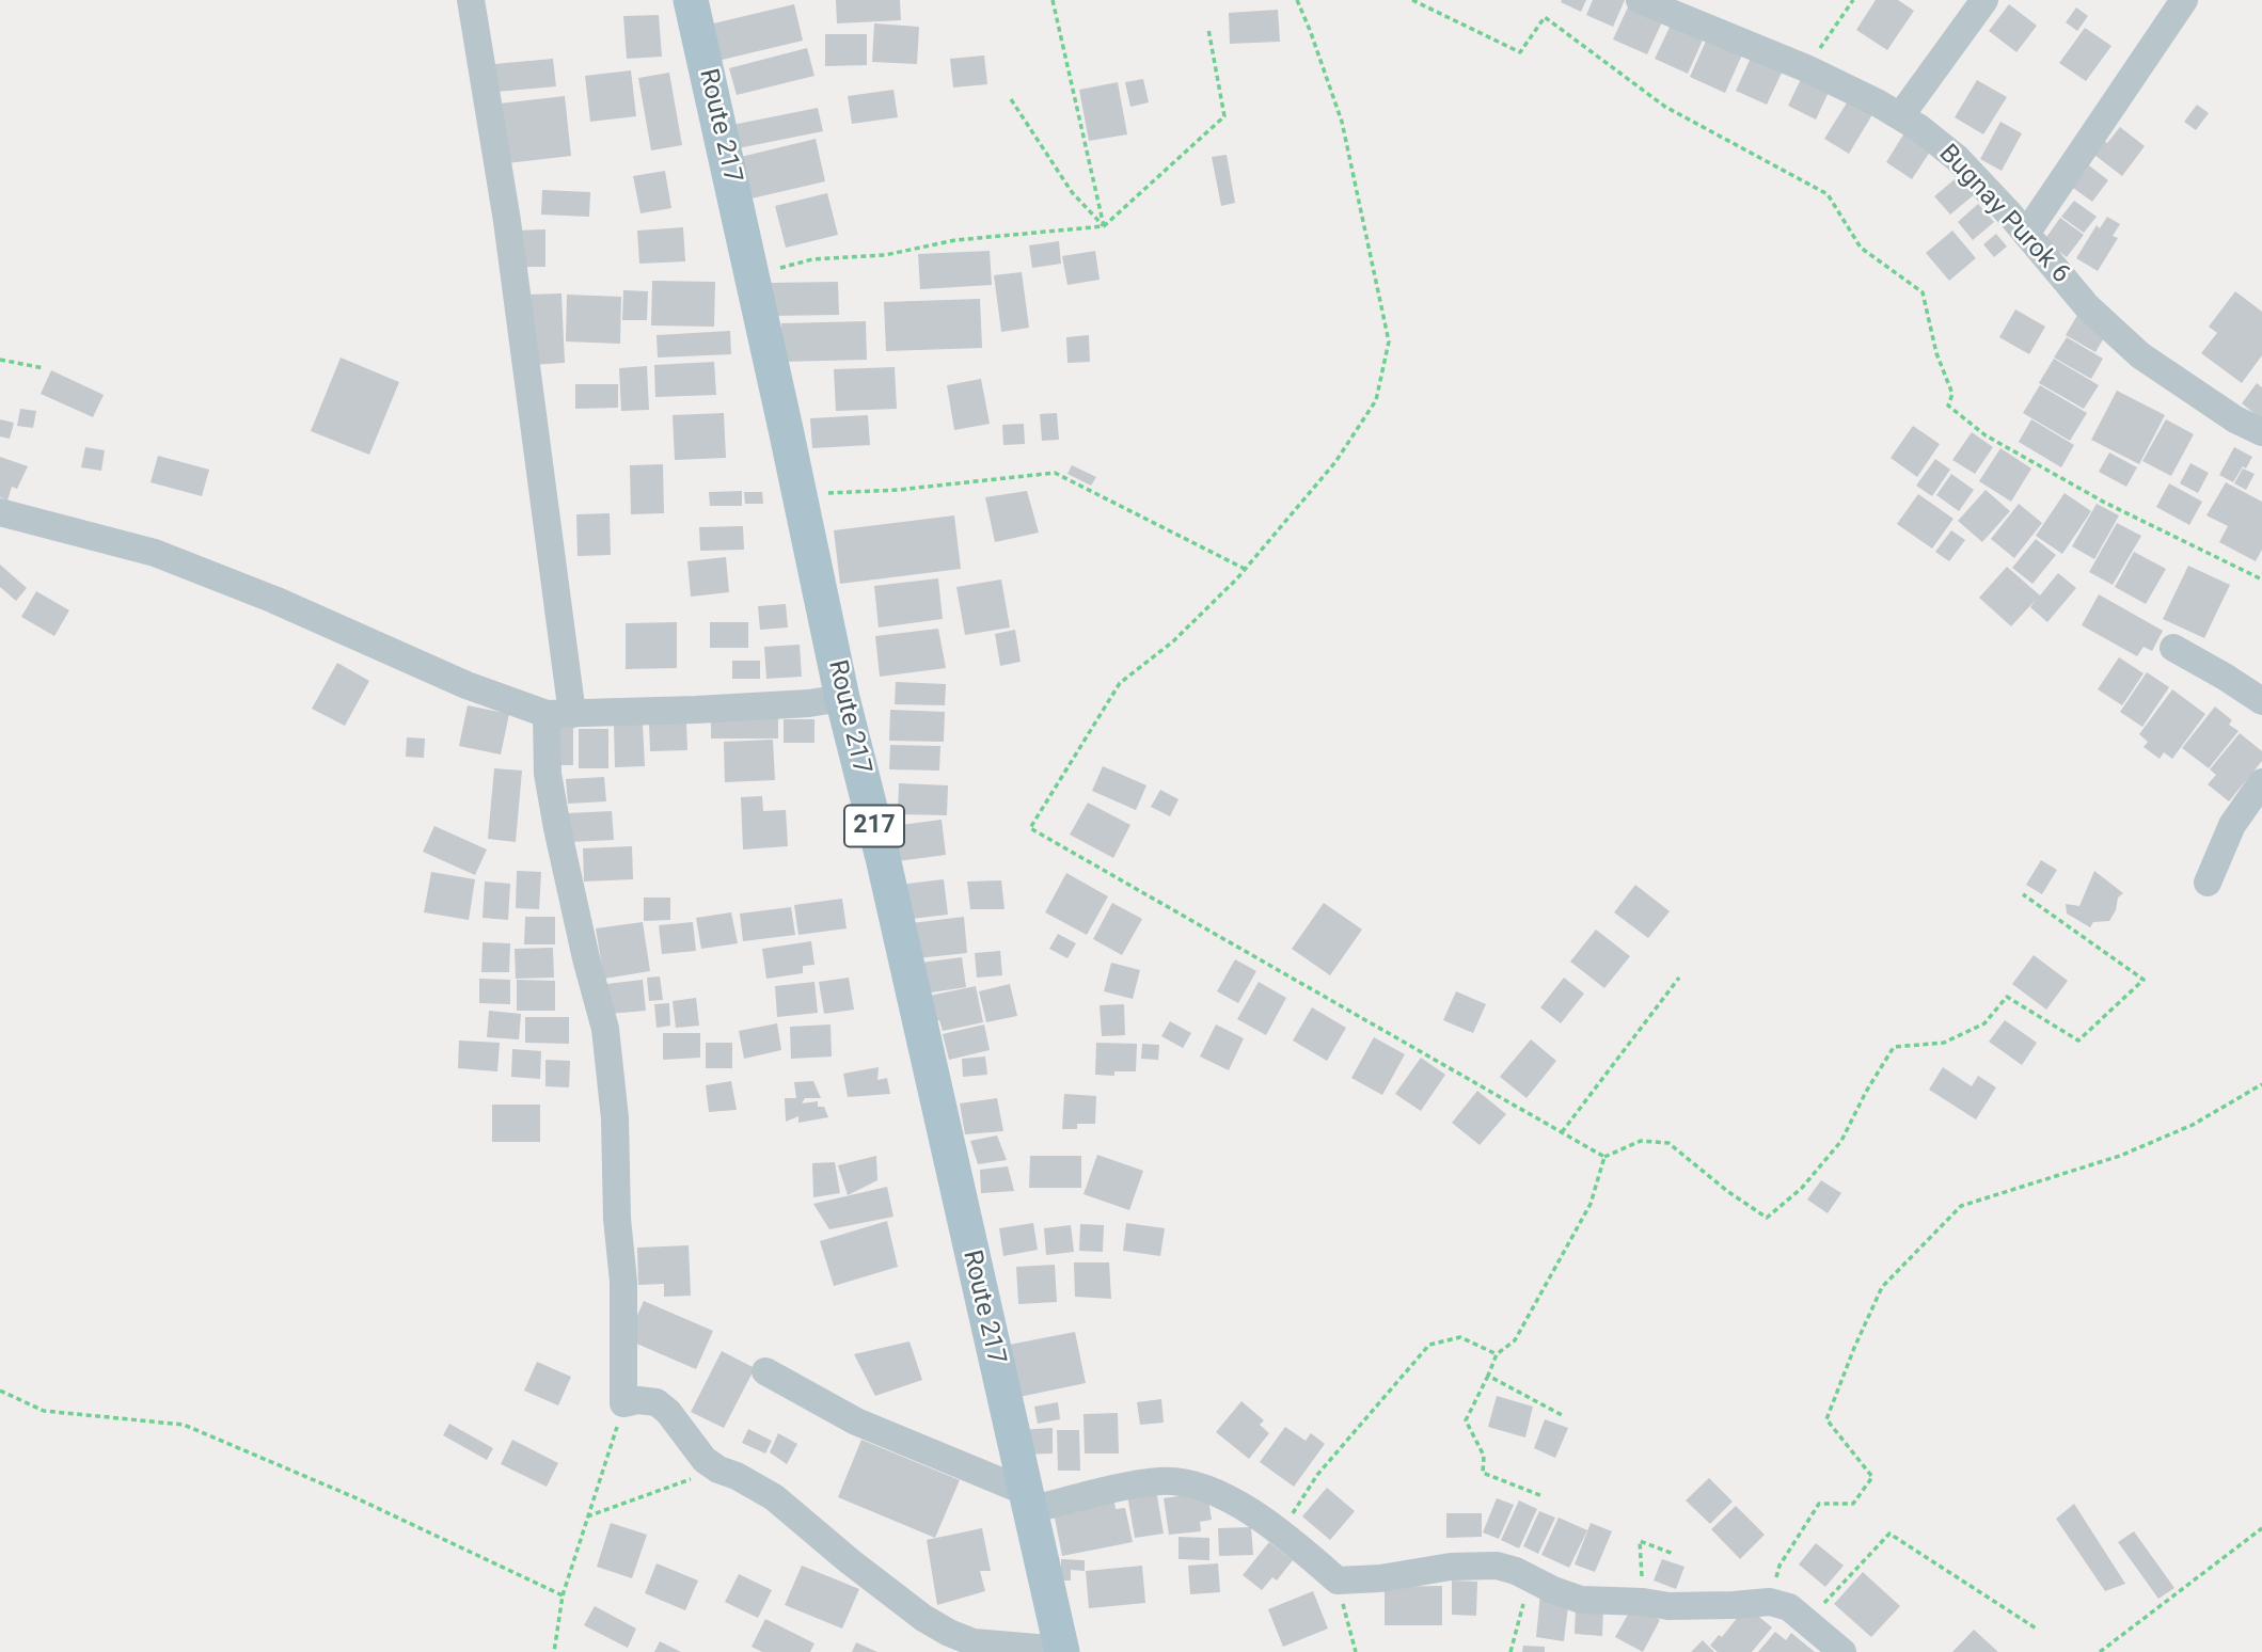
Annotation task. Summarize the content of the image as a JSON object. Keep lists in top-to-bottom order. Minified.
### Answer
{"streets":{"main road":["Route 217","217"],"street":["Bugnay Purok 6"]}}
